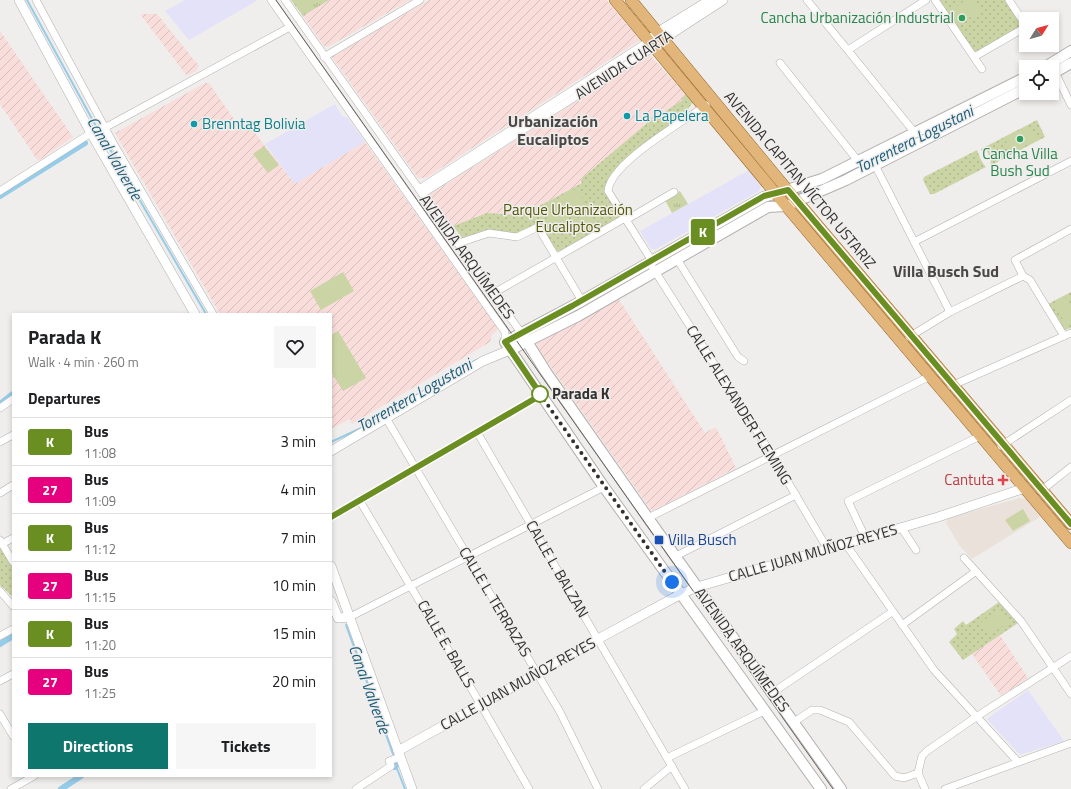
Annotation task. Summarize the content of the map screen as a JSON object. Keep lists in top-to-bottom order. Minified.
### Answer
{"streets":{"main road":["AVENIDA CAPITAN VÍCTOR USTARIZ","AVENIDA ARQUÍMEDES"],"street":["AVENIDA CUARTA","CALLE ALEXANDER FLEMING","CALLE JUAN MUÑOZ REYES","CALLE L. BALZAN","CALLE L. TERRAZAS","CALLE E. BALLS"]},"crossings":[["AVENIDA CUARTA","AVENIDA CAPITAN VÍCTOR USTARIZ"],["AVENIDA CUARTA","AVENIDA ARQUÍMEDES"],["AVENIDA CAPITAN VÍCTOR USTARIZ","CALLE ALEXANDER FLEMING"],["AVENIDA CAPITAN VÍCTOR USTARIZ","CALLE JUAN MUÑOZ REYES"],["AVENIDA ARQUÍMEDES","CALLE JUAN MUÑOZ REYES"],["CALLE ALEXANDER FLEMING","CALLE JUAN MUÑOZ REYES"],["CALLE JUAN MUÑOZ REYES","CALLE L. BALZAN"],["CALLE JUAN MUÑOZ REYES","CALLE L. TERRAZAS"],["CALLE JUAN MUÑOZ REYES","CALLE E. BALLS"]],"districts":["Urbanización Eucaliptos","Villa Busch Sud"],"water":["Torrentera Logustani","Canal Valverde"],"parks":["Parque Urbanización Eucaliptos"],"places":{"other":["Cancha Urbanización Industrial","La Papelera","Brenntag Bolivia","Cancha Villa Bush Sud","Parada K"],"health":["Cantuta"],"transit":["Villa Busch"]},"lines":["bus line K"],"north":"top right","page":{"on_map":"K","heading":[["Parada K","Walk · 4 min · 260 m"],"Departures"],"list":[{"mark":"K","name":"Bus","note":"11:08","value":"3 min"},{"mark":"27","name":"Bus","note":"11:09","value":"4 min"},{"mark":"K","name":"Bus","note":"11:12","value":"7 min"},{"mark":"27","name":"Bus","note":"11:15","value":"10 min"},{"mark":"K","name":"Bus","note":"11:20","value":"15 min"},{"mark":"27","name":"Bus","note":"11:25","value":"20 min"}],"buttons":["Directions","Tickets"]}}
